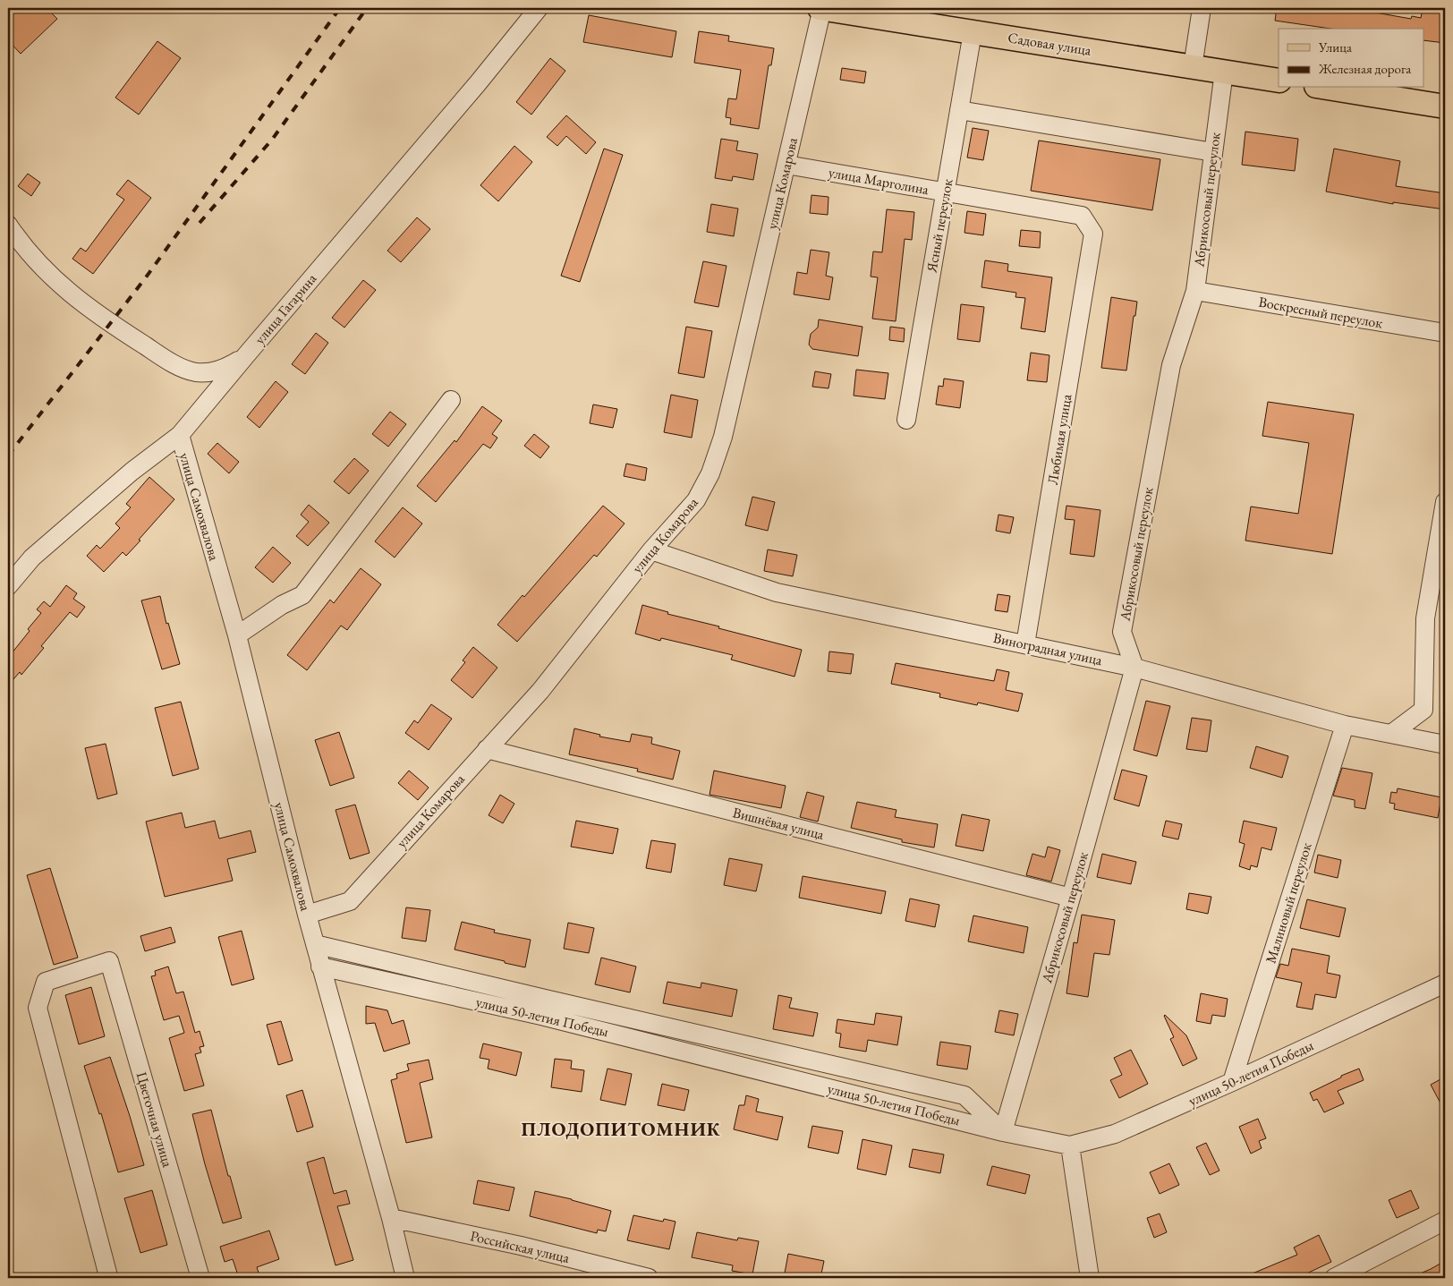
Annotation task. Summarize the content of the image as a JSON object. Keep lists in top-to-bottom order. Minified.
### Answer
{"streets":{"main road":["Садовая улица"],"street":["улица Марголина","улица Комарова","Абрикосовый переулок","Ясный переулок","улица Гагарина","Воскресный переулок","Любимая улица","улица Самохвалова","Виноградная улица","Вишнёвая улица","Малиновый переулок","улица 50-летия Победы","Цветочная улица","Российская улица"]},"crossings":[["Садовая улица","улица Комарова"],["Садовая улица","Абрикосовый переулок"],["Садовая улица","Ясный переулок"],["улица Марголина","улица Комарова"],["улица Марголина","Ясный переулок"],["улица Марголина","Любимая улица"],["улица Комарова","улица Самохвалова"],["улица Комарова","Виноградная улица"],["улица Комарова","Вишнёвая улица"],["Абрикосовый переулок","Воскресный переулок"],["Абрикосовый переулок","Виноградная улица"],["Абрикосовый переулок","Вишнёвая улица"],["Абрикосовый переулок","улица 50-летия Победы"],["улица Гагарина","улица Самохвалова"],["Любимая улица","Виноградная улица"],["улица Самохвалова","улица 50-летия Победы"],["улица Самохвалова","Российская улица"],["Виноградная улица","Малиновый переулок"],["Малиновый переулок","улица 50-летия Победы"]],"districts":["ПЛОДОПИТОМНИК"],"legend":["Улица","Железная дорога"]}
